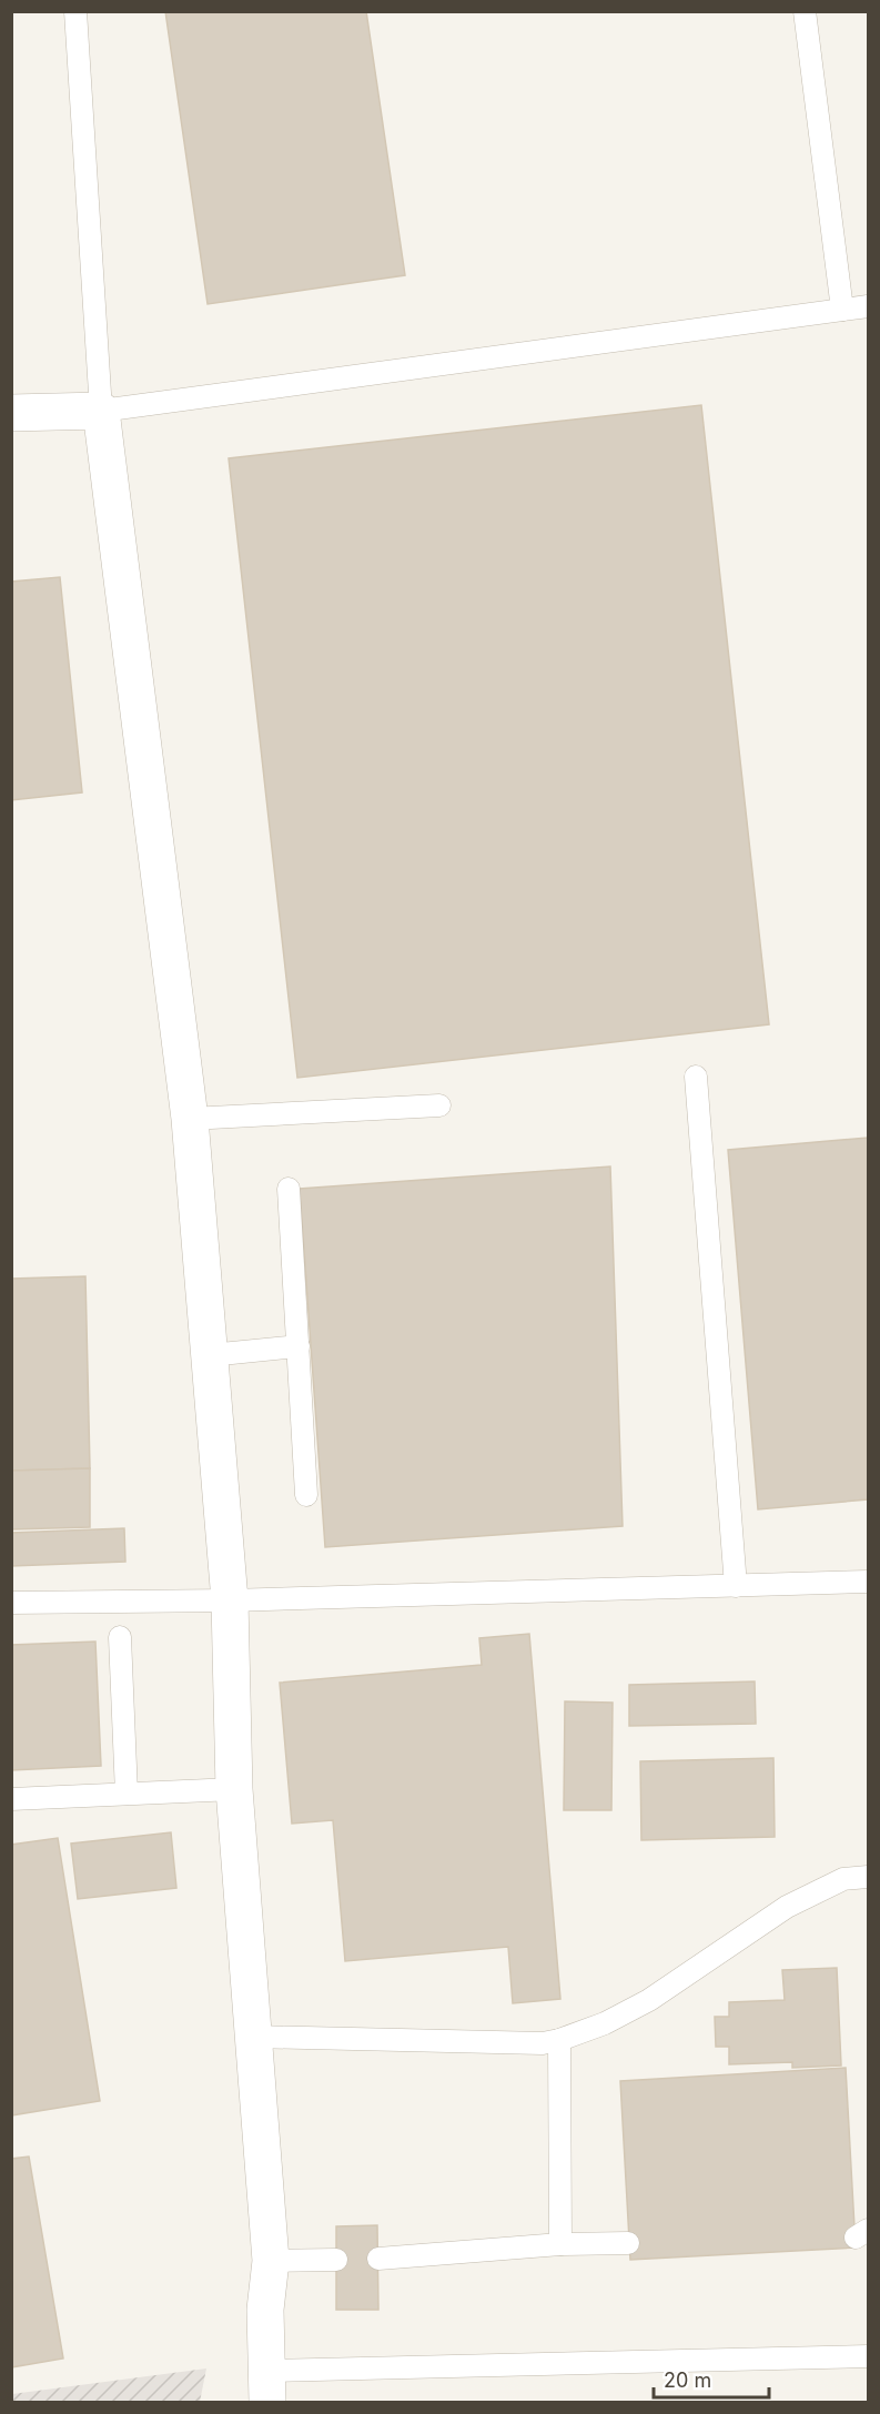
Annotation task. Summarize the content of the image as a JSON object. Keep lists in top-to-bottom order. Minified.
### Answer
{"scale_bar":"20 m"}
